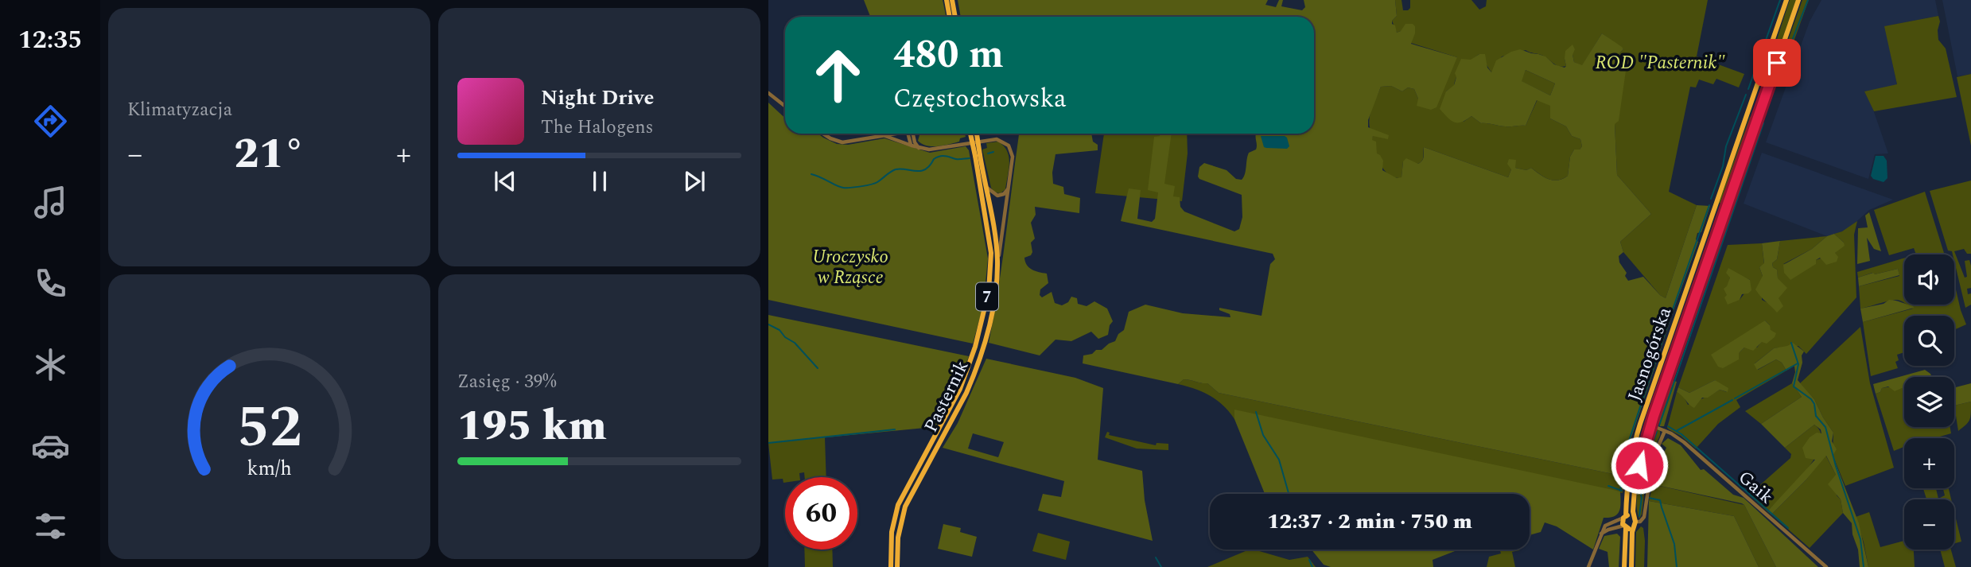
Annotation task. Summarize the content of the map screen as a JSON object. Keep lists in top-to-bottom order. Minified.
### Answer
{"streets":{"main road":["7","Jasnogórska","Pasternik"],"street":["Gaik"]},"crossings":[["7","Pasternik"],["Jasnogórska","Gaik"]],"parks":["ROD \"Pasternik\"","Uroczysko w Rząsce"],"page":{"tabs":"12:35","tile":["Klimatyzacja",["Zasięg · 39%","195 km"]],"turn":["480 m","Częstochowska"],"song":["Night Drive","The Halogens"],"heat":["−","21°","+"],"map_buttons":["+","−"],"limit":"60","trip":"12:37 · 2 min · 750 m","gauge":["52","km/h"]}}
